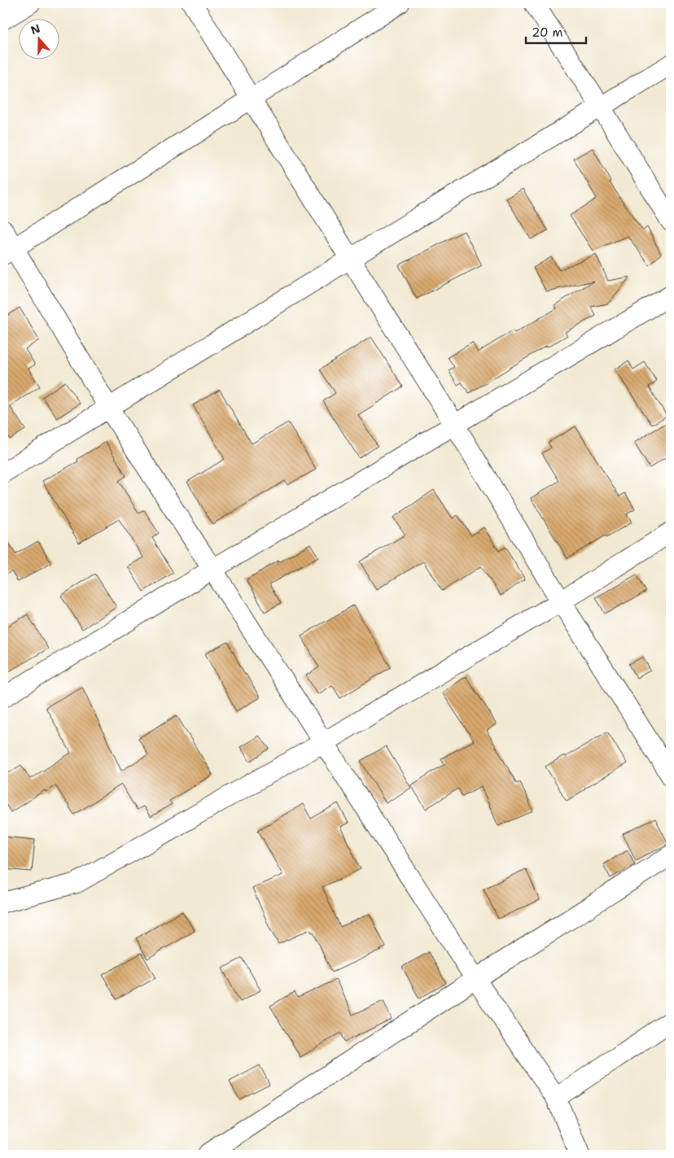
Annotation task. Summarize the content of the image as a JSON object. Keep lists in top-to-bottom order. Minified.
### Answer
{"scale_bar":"20 m","north":"top"}
